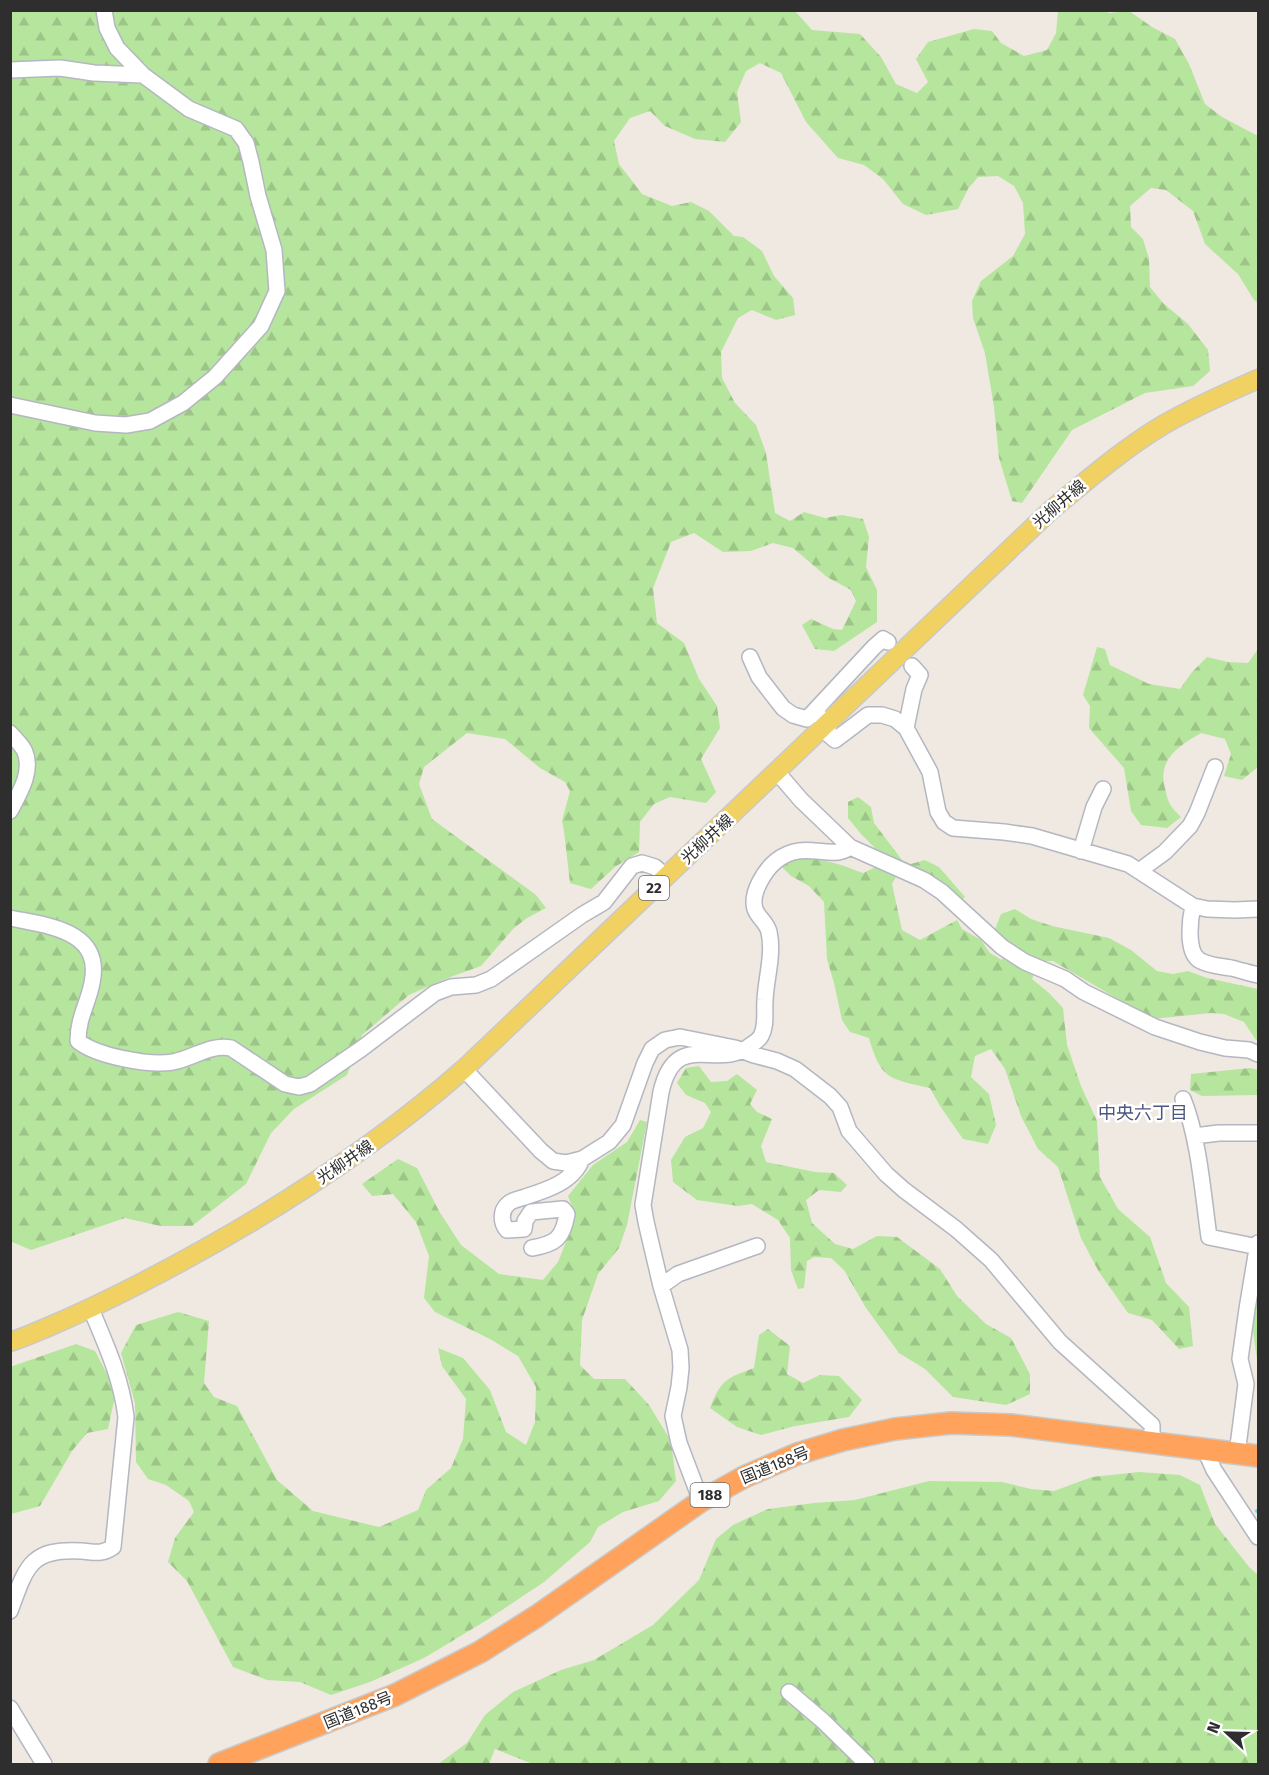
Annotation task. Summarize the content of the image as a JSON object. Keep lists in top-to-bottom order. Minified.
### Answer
{"streets":{"highway":["国道188号","188"],"main road":["光柳井線","22"]},"districts":["中央六丁目"],"north":"left"}
